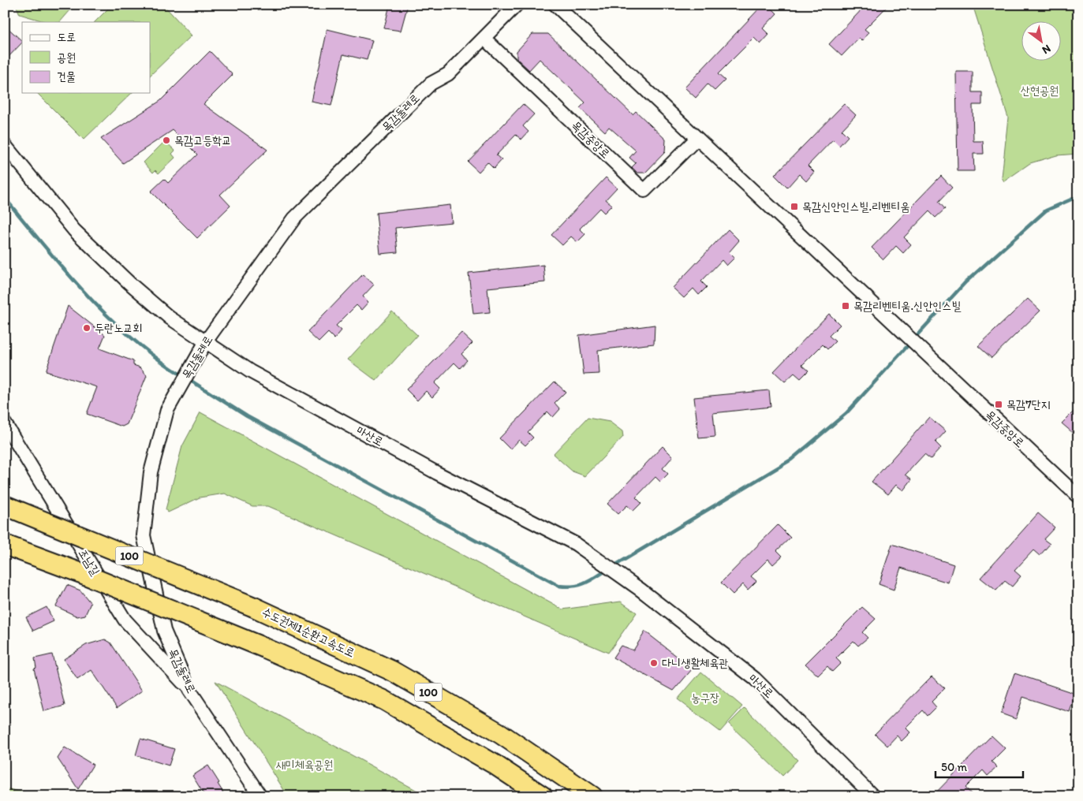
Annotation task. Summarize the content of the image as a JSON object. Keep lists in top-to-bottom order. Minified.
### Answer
{"streets":{"highway":["100","수도권제1순환고속도로"],"street":["목감둘레로","목감중앙로","마산로","조남길"]},"crossings":[["목감둘레로","목감중앙로"],["목감둘레로","마산로"],["목감둘레로","조남길"]],"parks":["산현공원","농구장","새미체육공원"],"places":{"other":["목감고등학교","두란노교회","다니생활체육관"],"transit":["목감신안인스빌.리벤티움","목감리벤티움.신안인스빌","목감7단지"]},"legend":["도로","공원","건물"],"scale_bar":"50 m","north":"bottom right"}
